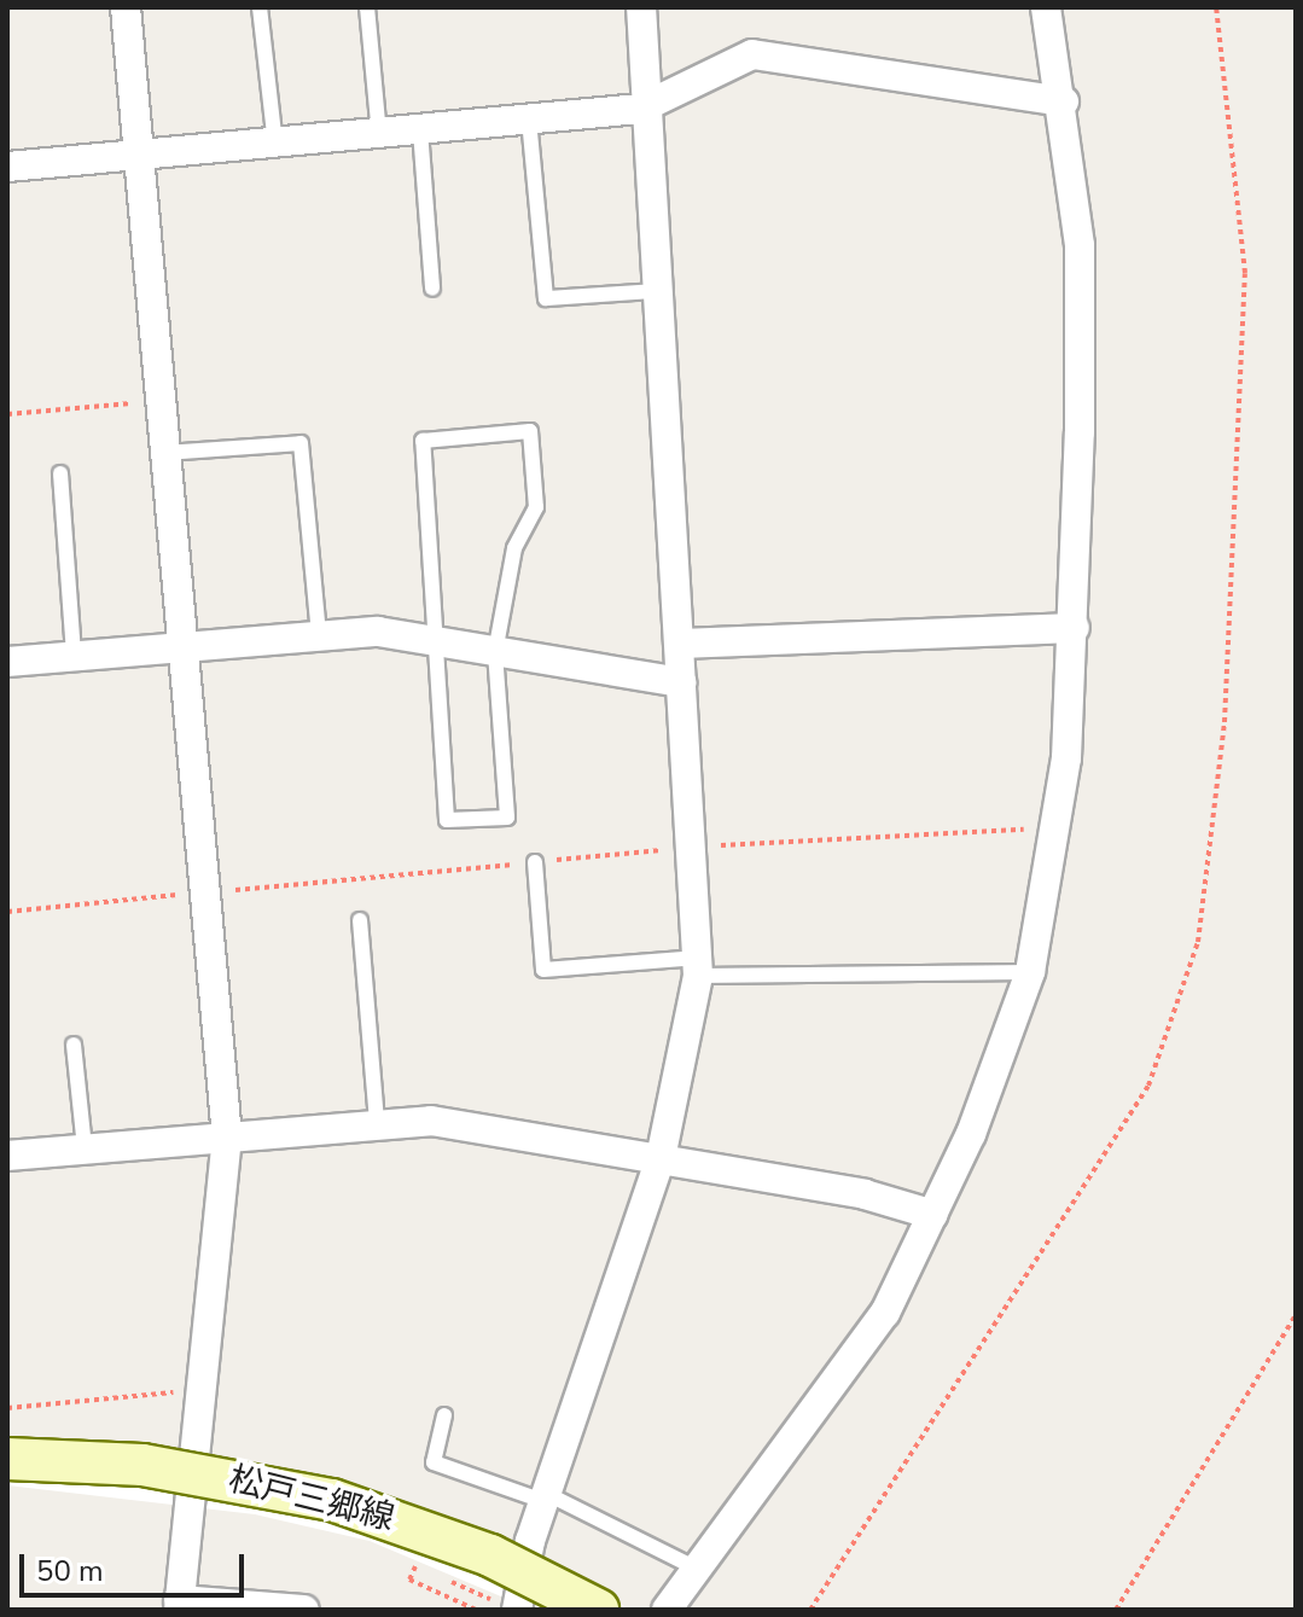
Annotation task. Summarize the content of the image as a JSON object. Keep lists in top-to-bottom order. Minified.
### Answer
{"streets":{"main road":["松戸三郷線"]},"scale_bar":"50 m"}
